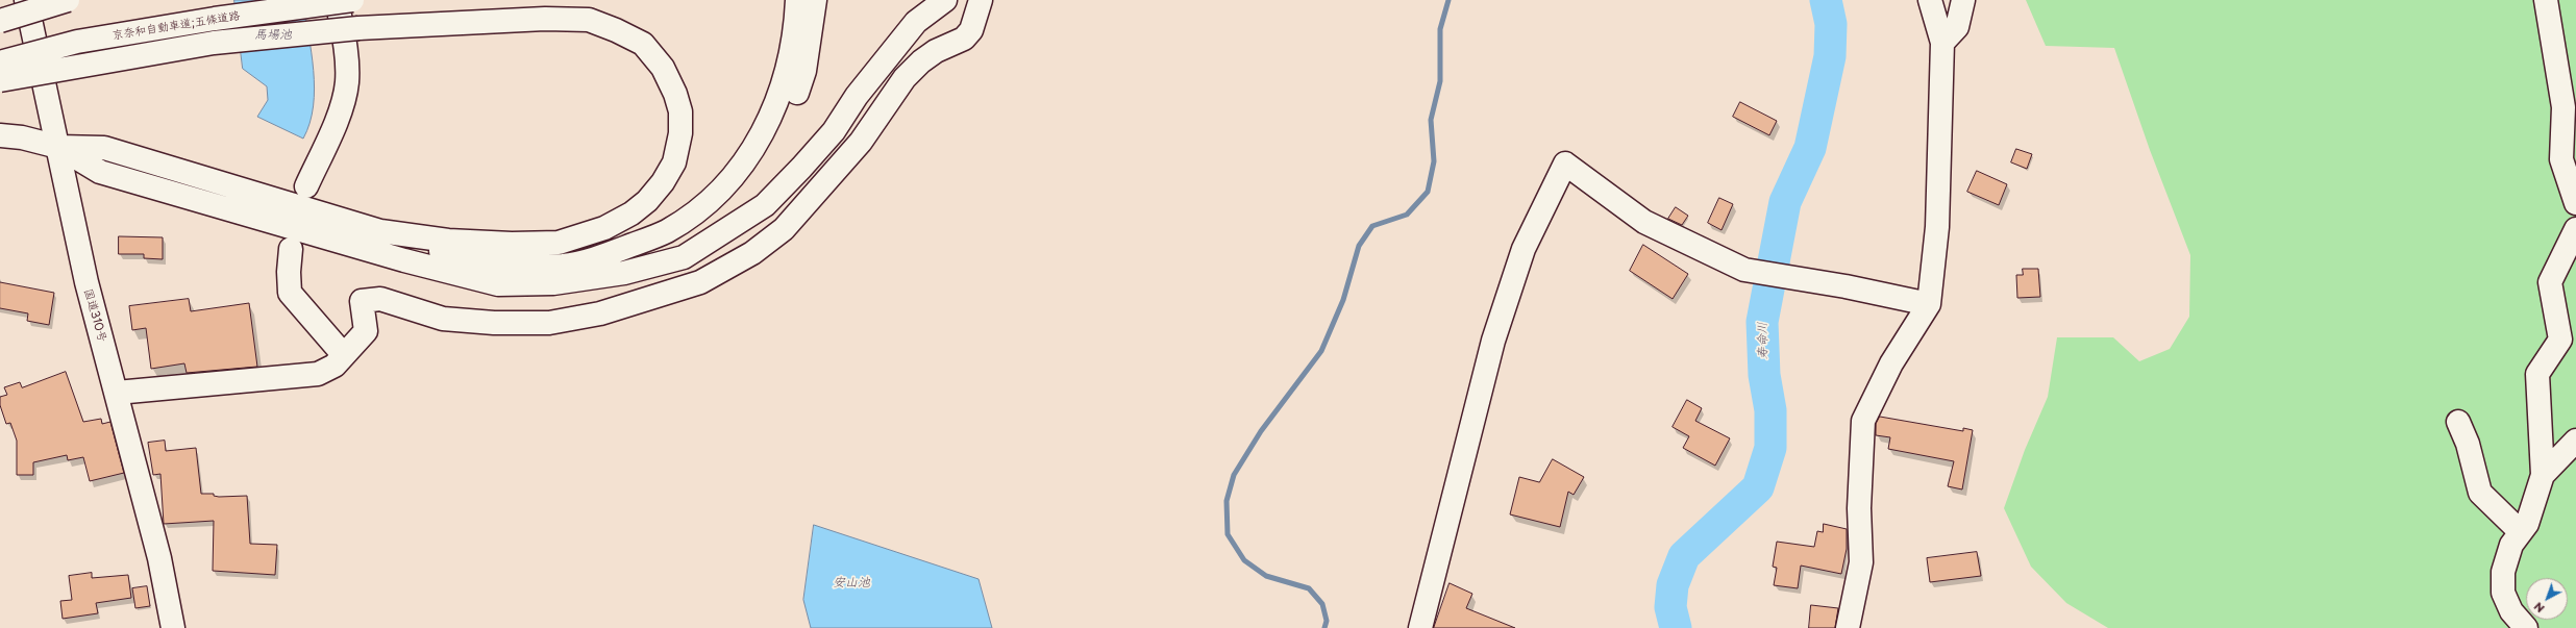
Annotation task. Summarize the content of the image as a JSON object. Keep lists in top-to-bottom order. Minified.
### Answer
{"streets":{"main road":["京奈和自動車道;五條道路","国道310号"]},"water":["馬場池","寿命川","安山池"],"north":"bottom left"}
